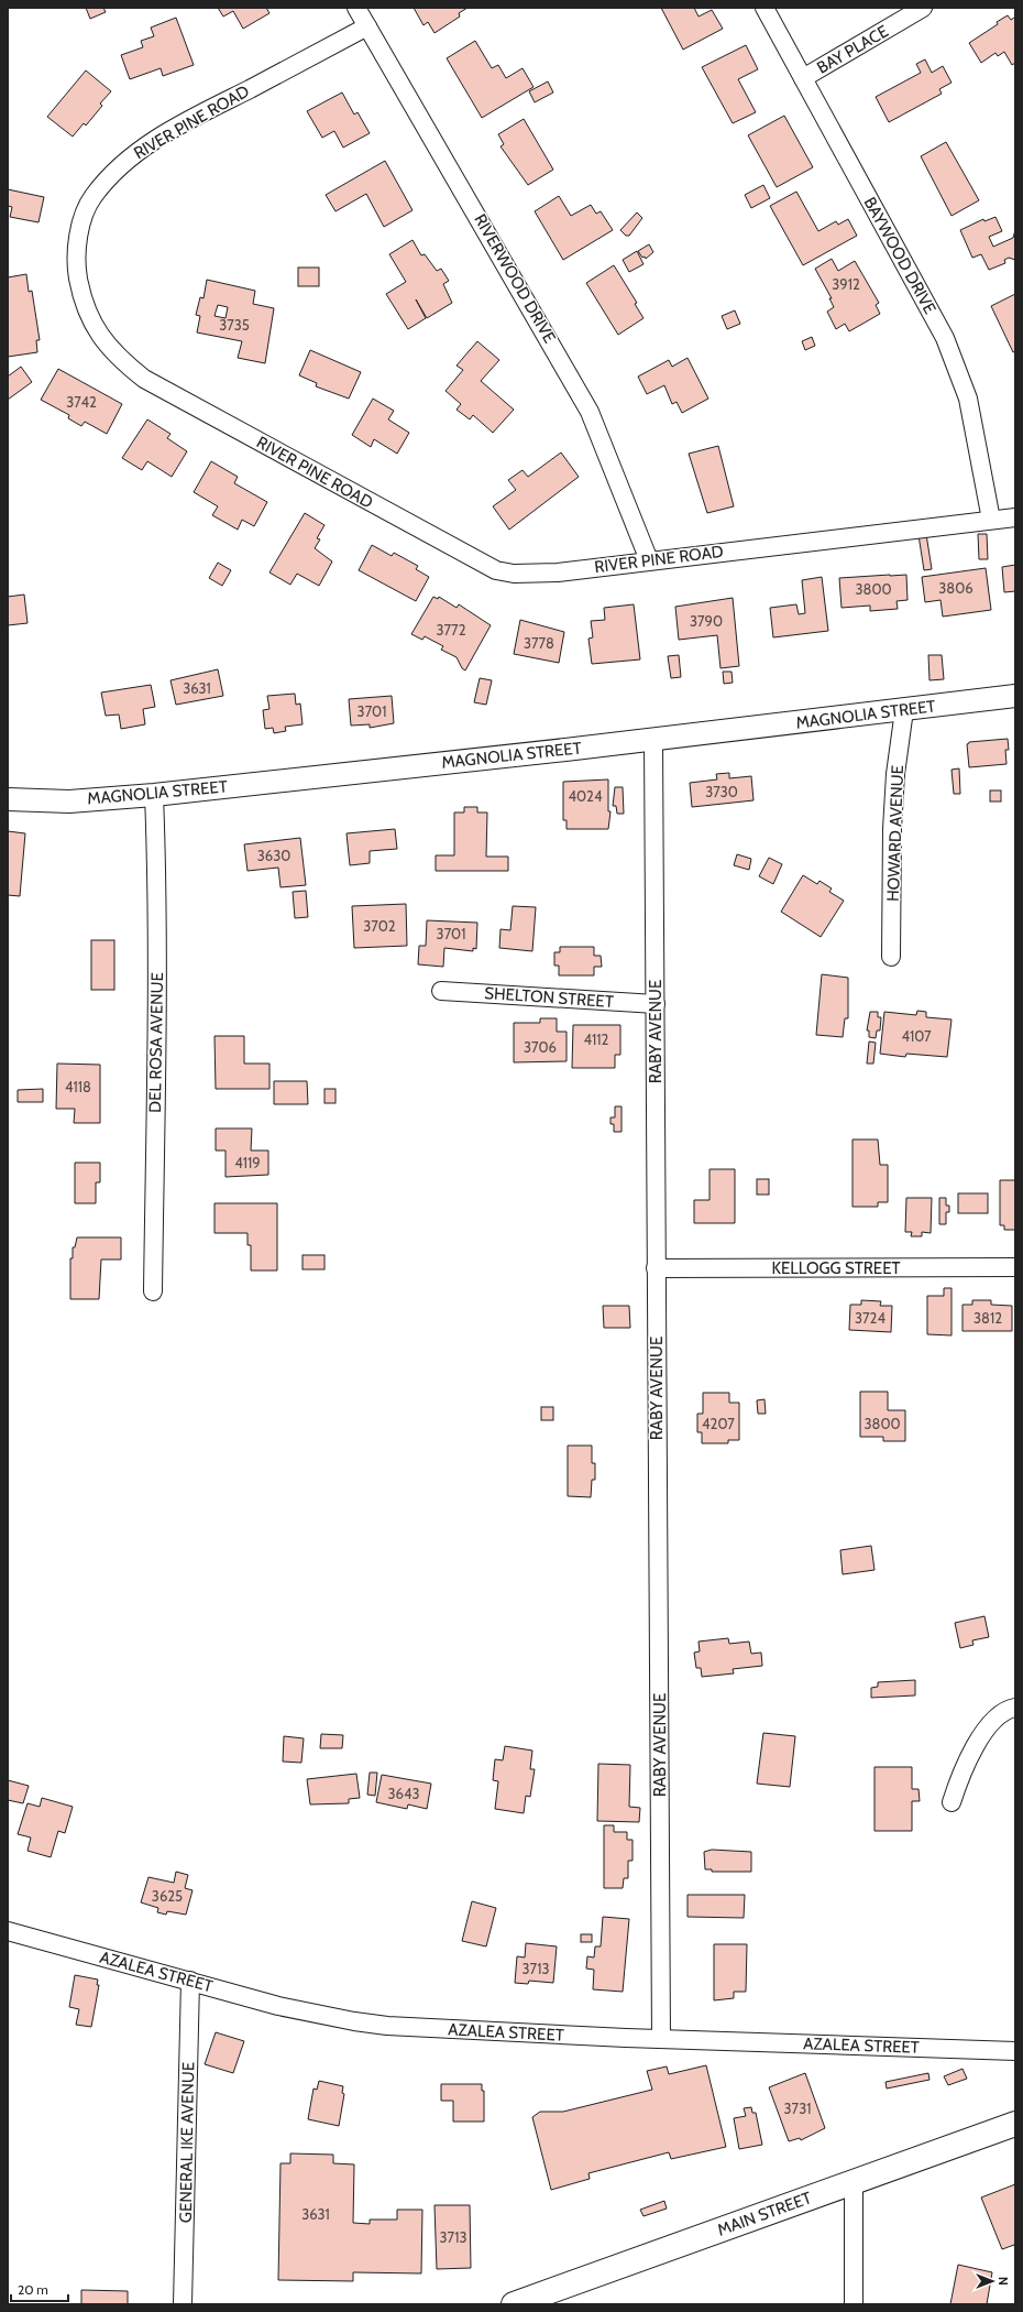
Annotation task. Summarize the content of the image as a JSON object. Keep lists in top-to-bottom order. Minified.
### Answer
{"streets":{"main road":["MAIN STREET"],"street":["BAY PLACE","RIVER PINE ROAD","BAYWOOD DRIVE","RIVERWOOD DRIVE","MAGNOLIA STREET","HOWARD AVENUE","SHELTON STREET","RABY AVENUE","DEL ROSA AVENUE","KELLOGG STREET","AZALEA STREET","GENERAL IKE AVENUE"]},"crossings":[["BAY PLACE","BAYWOOD DRIVE"],["RIVER PINE ROAD","BAYWOOD DRIVE"],["RIVER PINE ROAD","RIVERWOOD DRIVE"],["MAGNOLIA STREET","HOWARD AVENUE"],["MAGNOLIA STREET","RABY AVENUE"],["MAGNOLIA STREET","DEL ROSA AVENUE"],["SHELTON STREET","RABY AVENUE"],["RABY AVENUE","KELLOGG STREET"],["RABY AVENUE","AZALEA STREET"],["AZALEA STREET","GENERAL IKE AVENUE"]],"house_numbers":["3912","3735","3742","3806","3800","3790","3772","3778","3631","3701","3730","4024","3630","3702","3701","4107","4112","3706","4118","4119","3724","3812","4207","3800","3643","3625","3713","3731","3631","3713"],"scale_bar":"20 m","north":"right"}
